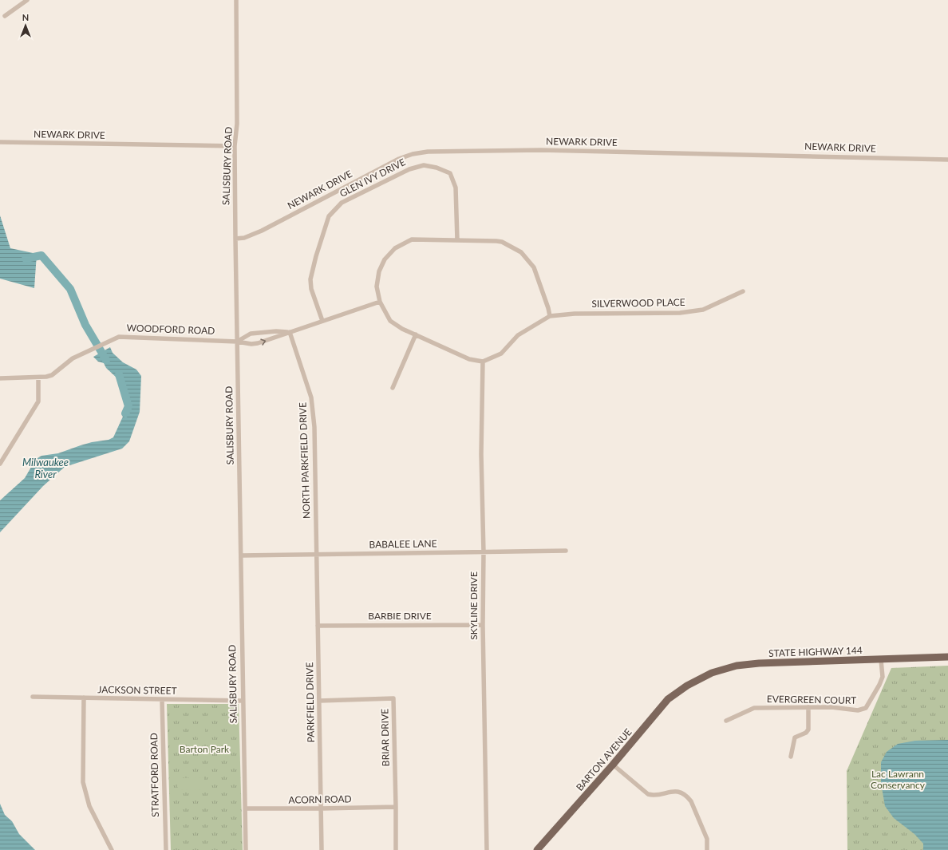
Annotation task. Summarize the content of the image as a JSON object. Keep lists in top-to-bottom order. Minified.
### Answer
{"streets":{"main road":["STATE HIGHWAY 144","BARTON AVENUE"],"street":["NEWARK DRIVE","SALISBURY ROAD","GLEN IVY DRIVE","SILVERWOOD PLACE","WOODFORD ROAD","NORTH PARKFIELD DRIVE","BABALEE LANE","SKYLINE DRIVE","BARBIE DRIVE","JACKSON STREET","EVERGREEN COURT","PARKFIELD DRIVE","BRIAR DRIVE","STRATFORD ROAD","ACORN ROAD"]},"crossings":[["NEWARK DRIVE","SALISBURY ROAD"],["SALISBURY ROAD","WOODFORD ROAD"],["SALISBURY ROAD","BABALEE LANE"],["SALISBURY ROAD","JACKSON STREET"],["SALISBURY ROAD","ACORN ROAD"],["GLEN IVY DRIVE","WOODFORD ROAD"],["WOODFORD ROAD","NORTH PARKFIELD DRIVE"],["NORTH PARKFIELD DRIVE","BABALEE LANE"],["NORTH PARKFIELD DRIVE","PARKFIELD DRIVE"],["BABALEE LANE","SKYLINE DRIVE"],["BABALEE LANE","PARKFIELD DRIVE"],["SKYLINE DRIVE","BARBIE DRIVE"],["BARBIE DRIVE","PARKFIELD DRIVE"],["STATE HIGHWAY 144","EVERGREEN COURT"],["STATE HIGHWAY 144","BARTON AVENUE"],["JACKSON STREET","STRATFORD ROAD"],["PARKFIELD DRIVE","BRIAR DRIVE"],["PARKFIELD DRIVE","ACORN ROAD"],["BRIAR DRIVE","ACORN ROAD"]],"water":["Milwaukee River"],"parks":["Barton Park","Lac Lawrann Conservancy"],"north":"top"}
